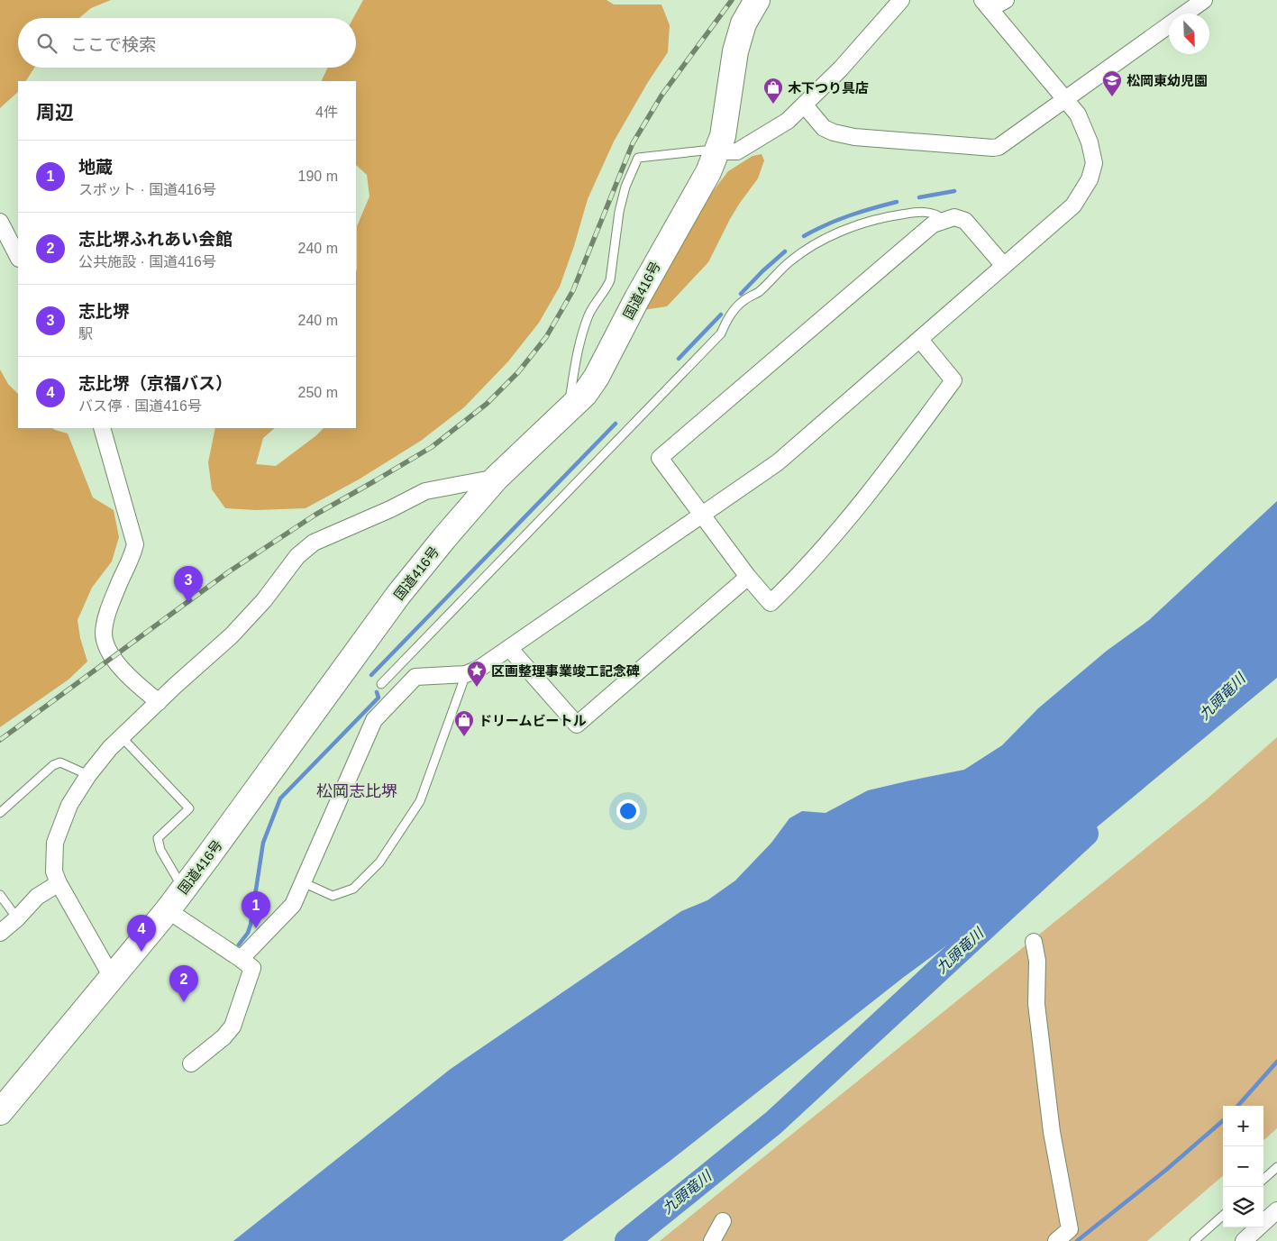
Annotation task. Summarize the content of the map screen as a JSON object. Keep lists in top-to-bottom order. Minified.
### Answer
{"streets":{"highway":["国道416号"]},"districts":["松岡志比堺"],"water":["九頭竜川"],"places":{"school or university":["松岡東幼児園"],"shop":["木下つり具店","ドリームビートル"],"place":["区画整理事業竣工記念碑"]},"north":"bottom right","page":{"search":"ここで検索","heading":["周辺","4件"],"list":[{"mark":"1","name":"地蔵","note":"スポット · 国道416号","value":"190 m"},{"mark":"2","name":"志比堺ふれあい会館","note":"公共施設 · 国道416号","value":"240 m"},{"mark":"3","name":"志比堺","note":"駅","value":"240 m"},{"mark":"4","name":"志比堺（京福バス）","note":"バス停 · 国道416号","value":"250 m"}],"pins":["3","1","4","2"],"map_buttons":["+","−"]}}
